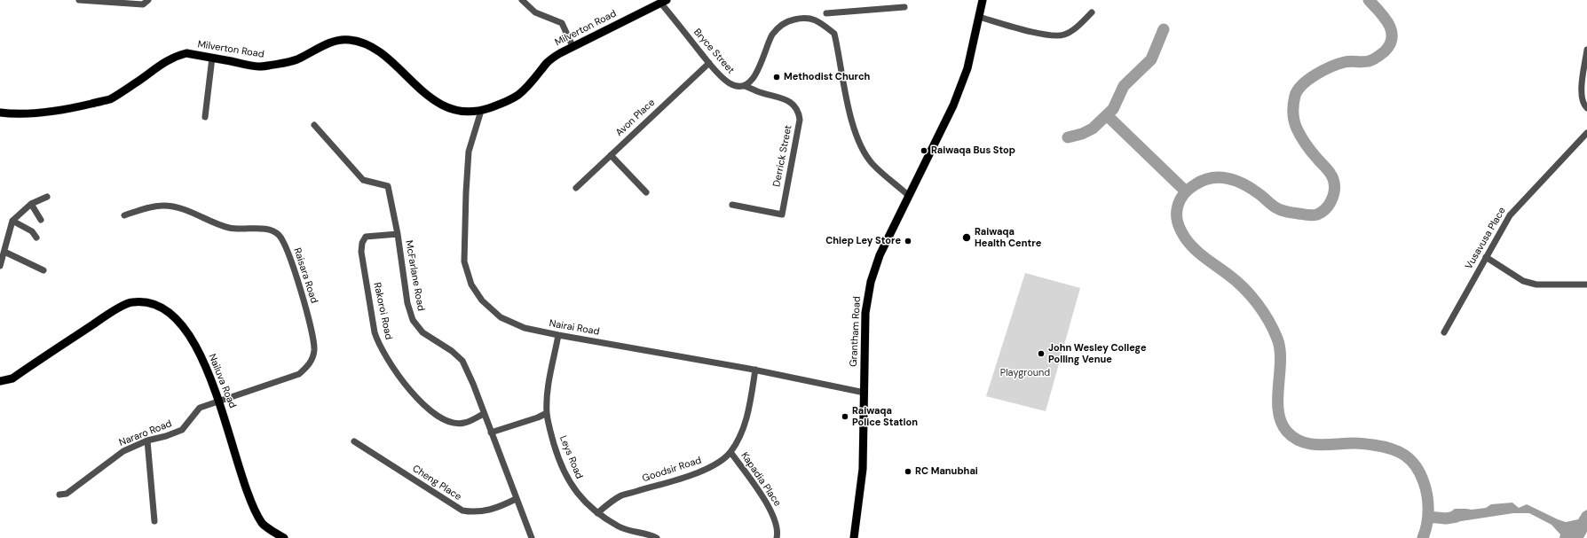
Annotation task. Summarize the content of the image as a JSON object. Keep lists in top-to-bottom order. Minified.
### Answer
{"streets":{"main road":["Milverton Road","Grantham Road","Nailuva Road"],"street":["Bryce Street","Avon Place","Derrick Street","Vusavusa Place","Raisara Road","McFarlane Road","Rakoroi Road","Nairai Road","Nararo Road","Leys Road","Goodsir Road","Kapadia Place","Cheng Place"]},"crossings":[["Milverton Road","Bryce Street"],["Milverton Road","Nairai Road"],["Bryce Street","Avon Place"],["Bryce Street","Derrick Street"],["Raisara Road","Nailuva Road"],["Raisara Road","Nararo Road"],["McFarlane Road","Rakoroi Road"],["McFarlane Road","Cheng Place"],["Nairai Road","Grantham Road"],["Nairai Road","Leys Road"],["Nairai Road","Goodsir Road"],["Nailuva Road","Nararo Road"],["Leys Road","Goodsir Road"],["Goodsir Road","Kapadia Place"]],"parks":["Playground"],"places":["Methodist Church","Raiwaqa Bus Stop","Raiwaqa Health Centre","Chiep Ley Store","John Wesley College Polling Venue","Raiwaqa Police Station","RC Manubhai"]}
